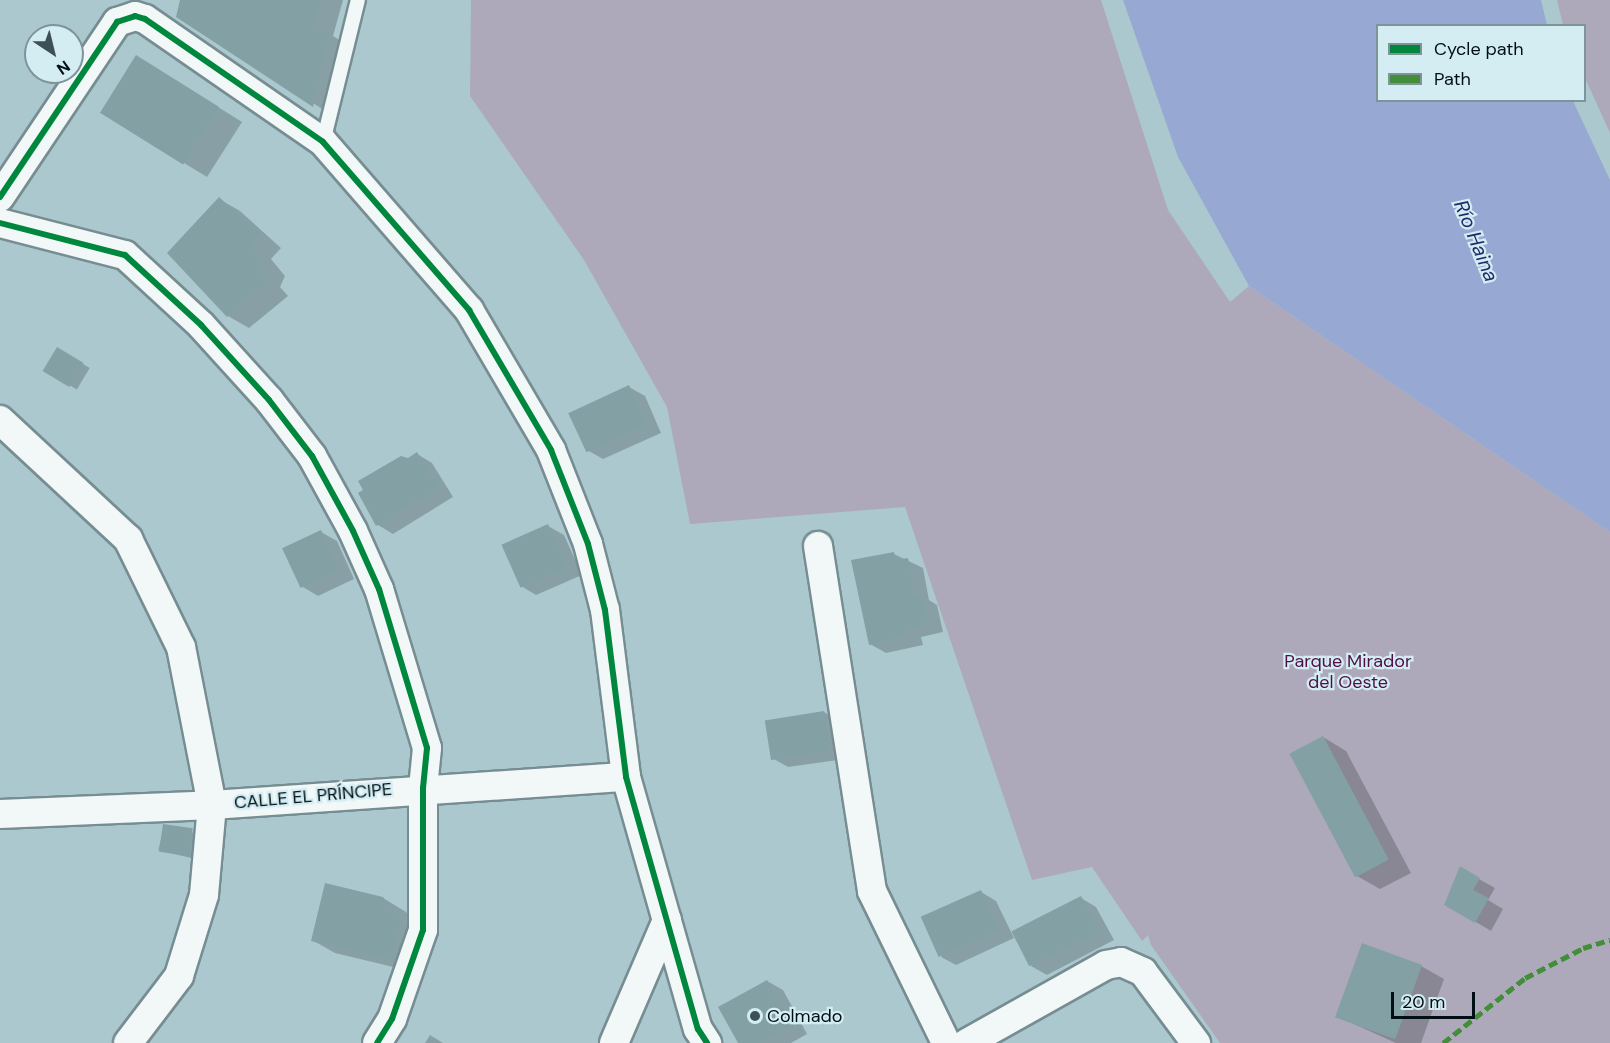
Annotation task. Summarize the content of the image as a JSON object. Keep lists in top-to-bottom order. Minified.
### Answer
{"streets":{"street":["CALLE EL PRÍNCIPE"]},"water":["Río Haina"],"parks":["Parque Mirador del Oeste"],"places":["Colmado"],"legend":["Cycle path","Path"],"scale_bar":"20 m","north":"bottom right"}
